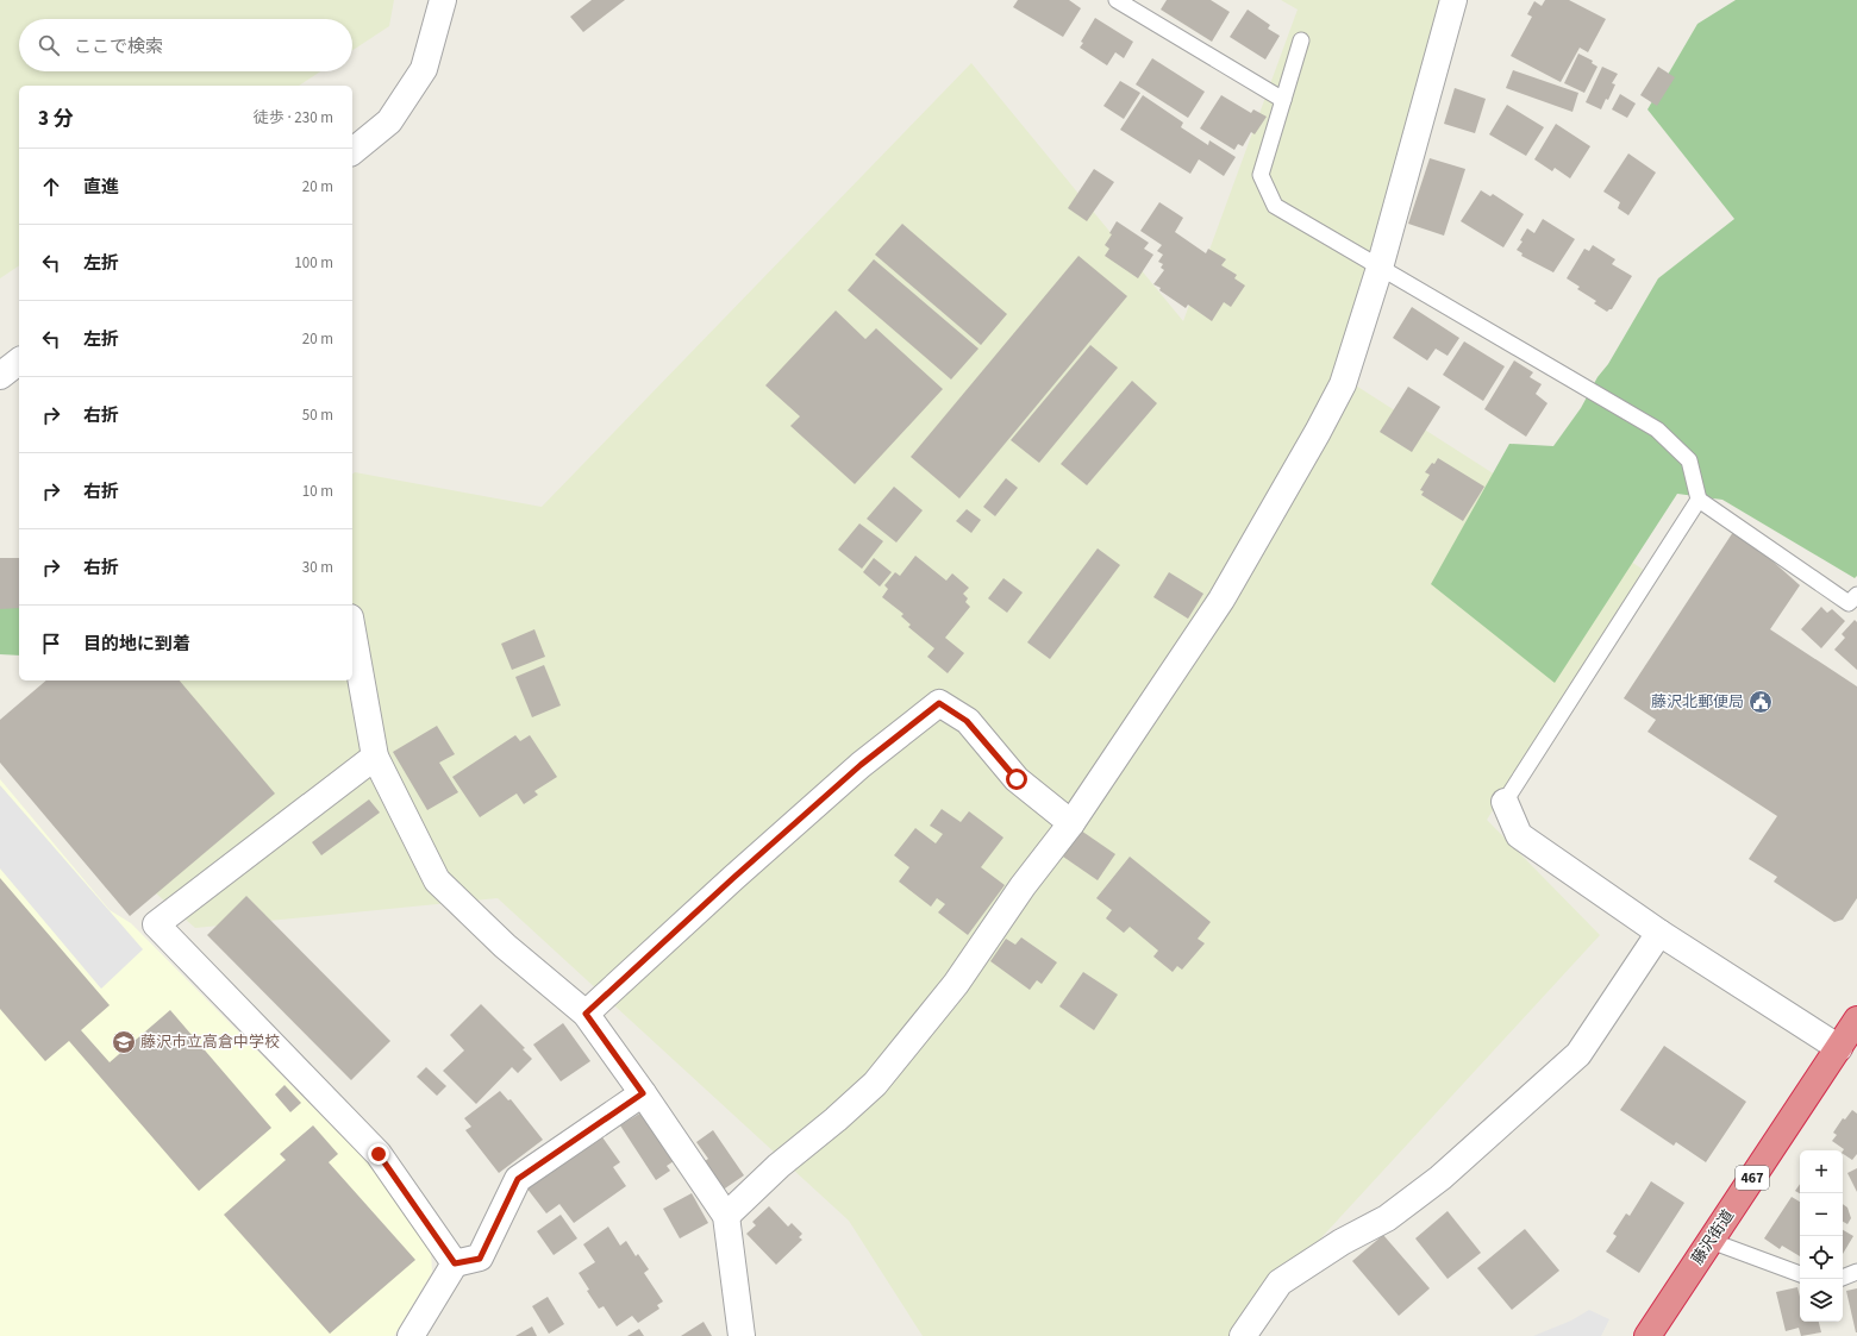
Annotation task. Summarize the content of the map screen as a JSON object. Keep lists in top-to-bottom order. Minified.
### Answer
{"streets":{"highway":["467","藤沢街道"]},"places":{"public building":["藤沢北郵便局"],"school or university":["藤沢市立高倉中学校"]},"page":{"search":"ここで検索","heading":["3 分","徒歩 · 230 m"],"list":[["直進","20 m"],["左折","100 m"],["左折","20 m"],["右折","50 m"],["右折","10 m"],["右折","30 m"],"目的地に到着"],"map_buttons":["+","−"]}}
